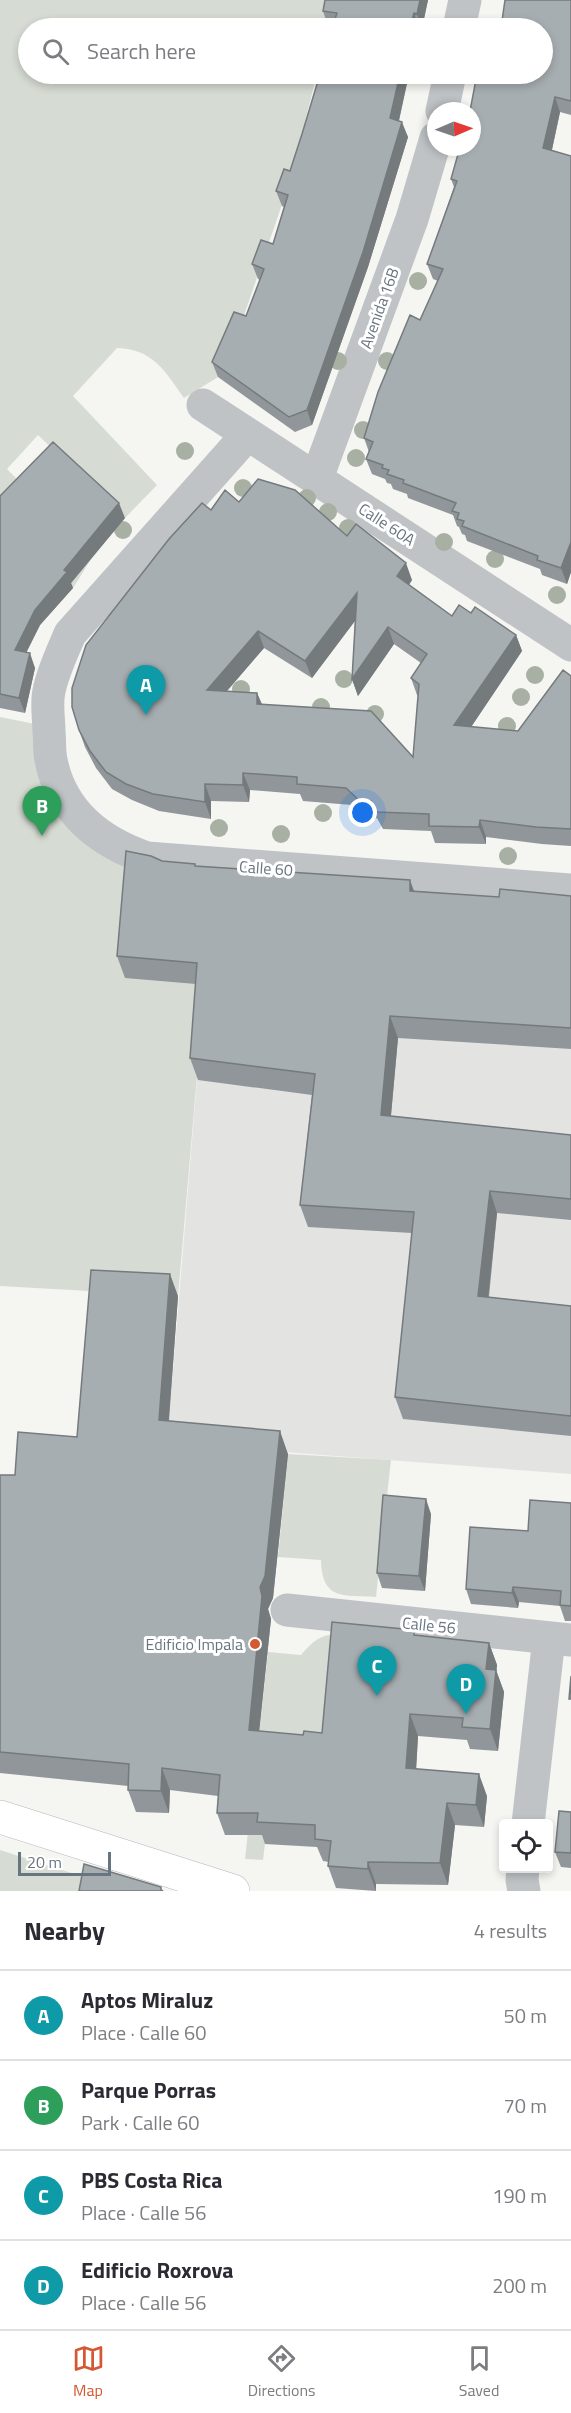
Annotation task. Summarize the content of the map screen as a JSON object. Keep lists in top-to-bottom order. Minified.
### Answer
{"streets":{"street":["Avenida 16B","Calle 60A","Calle 60","Calle 56"]},"crossings":[["Avenida 16B","Calle 60A"],["Calle 60A","Calle 60"]],"places":["Edificio Impala"],"scale_bar":"20 m","north":"right","page":{"search":"Search here","pins":["A","B","C","D"],"scale":"20 m","heading":["Nearby","4 results"],"list":[{"mark":"A","name":"Aptos Miraluz","note":"Place · Calle 60","value":"50 m"},{"mark":"B","name":"Parque Porras","note":"Park · Calle 60","value":"70 m"},{"mark":"C","name":"PBS Costa Rica","note":"Place · Calle 56","value":"190 m"},{"mark":"D","name":"Edificio Roxrova","note":"Place · Calle 56","value":"200 m"}],"nav":["Map","Directions","Saved"]}}
